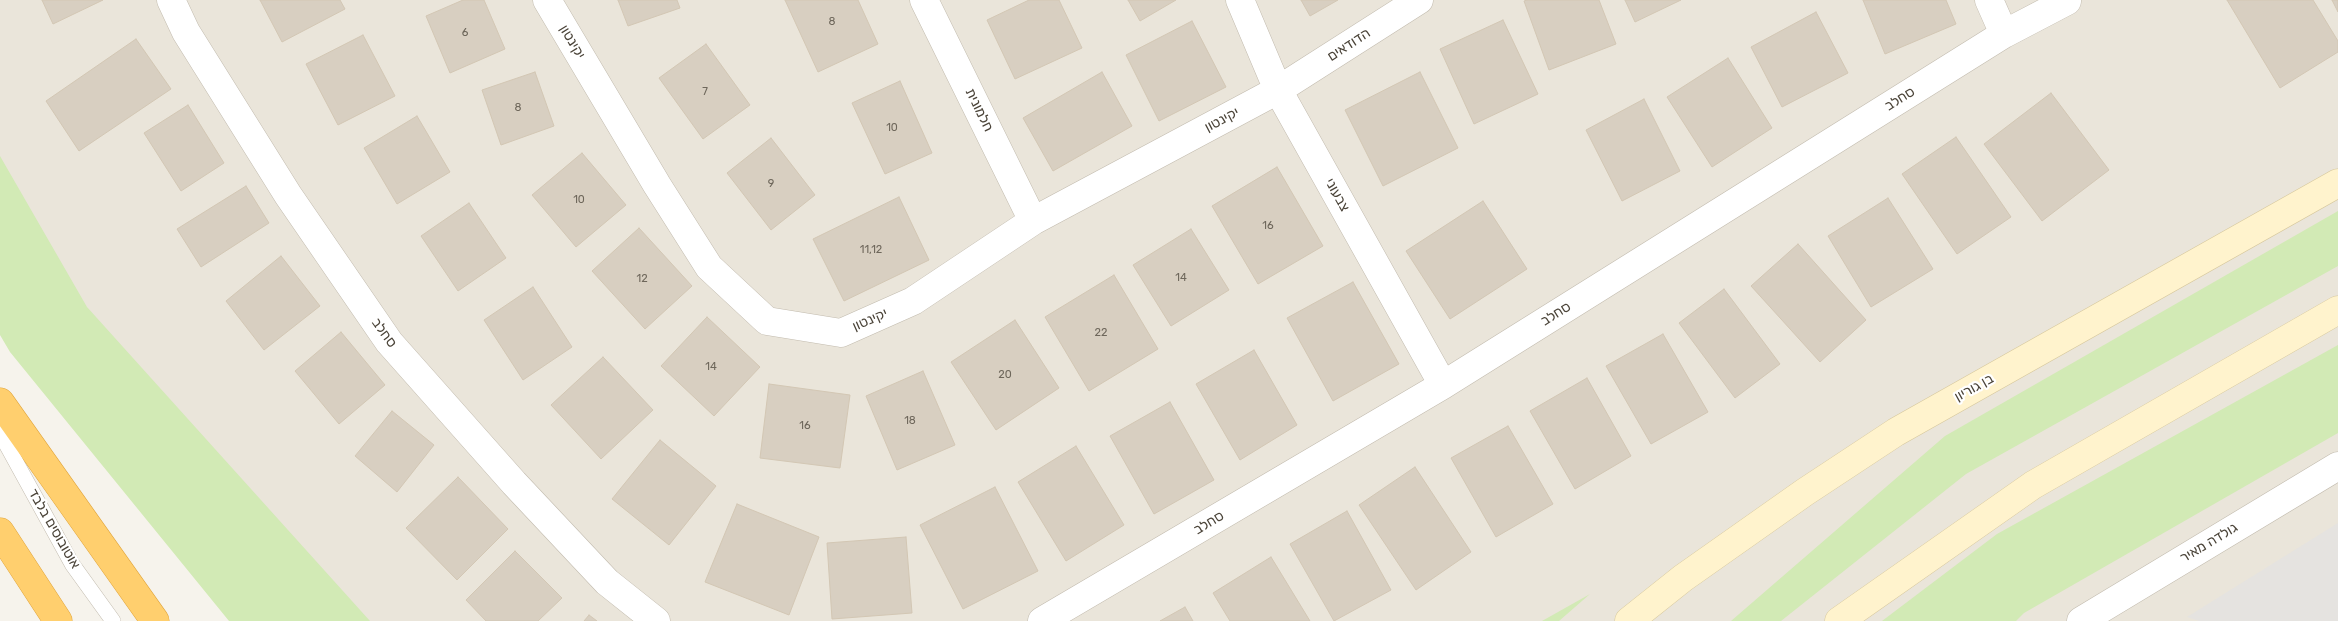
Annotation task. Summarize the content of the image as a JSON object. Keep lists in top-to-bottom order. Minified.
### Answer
{"streets":{"main road":["בן גוריון"],"street":["יקינטון","הדודאים","סחלב","חלמונית","צבעוני","גולדה מאיר"],"lane":["אוטובוסים בלבד"]},"crossings":[["יקינטון","הדודאים"],["יקינטון","חלמונית"],["יקינטון","צבעוני"],["הדודאים","צבעוני"],["סחלב","צבעוני"]],"house_numbers":["8","6","7","8","10","9","10","16","11,12","14","12","22","14","20","18","16"]}
